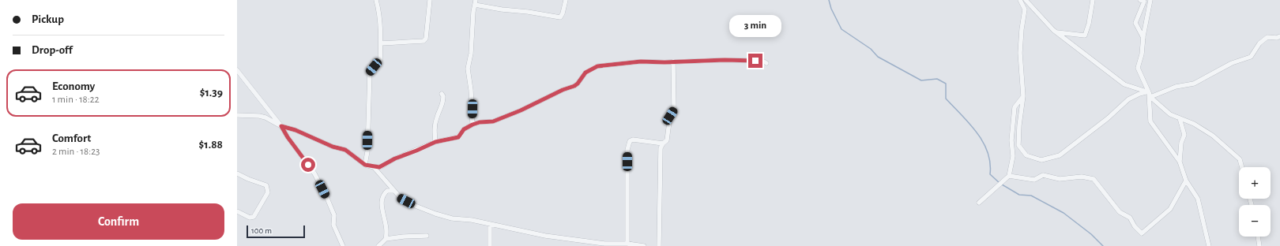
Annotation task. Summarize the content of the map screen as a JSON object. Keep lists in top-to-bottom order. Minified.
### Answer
{"scale_bar":"100 m","page":{"banner":["Pickup","Drop-off"],"bubble":"3 min","list":[{"name":"Economy","note":"1 min · 18:22","value":"$1.39"},{"name":"Comfort","note":"2 min · 18:23","value":"$1.88"}],"map_buttons":["+","−"],"buttons":"Confirm","scale":"100 m"}}
